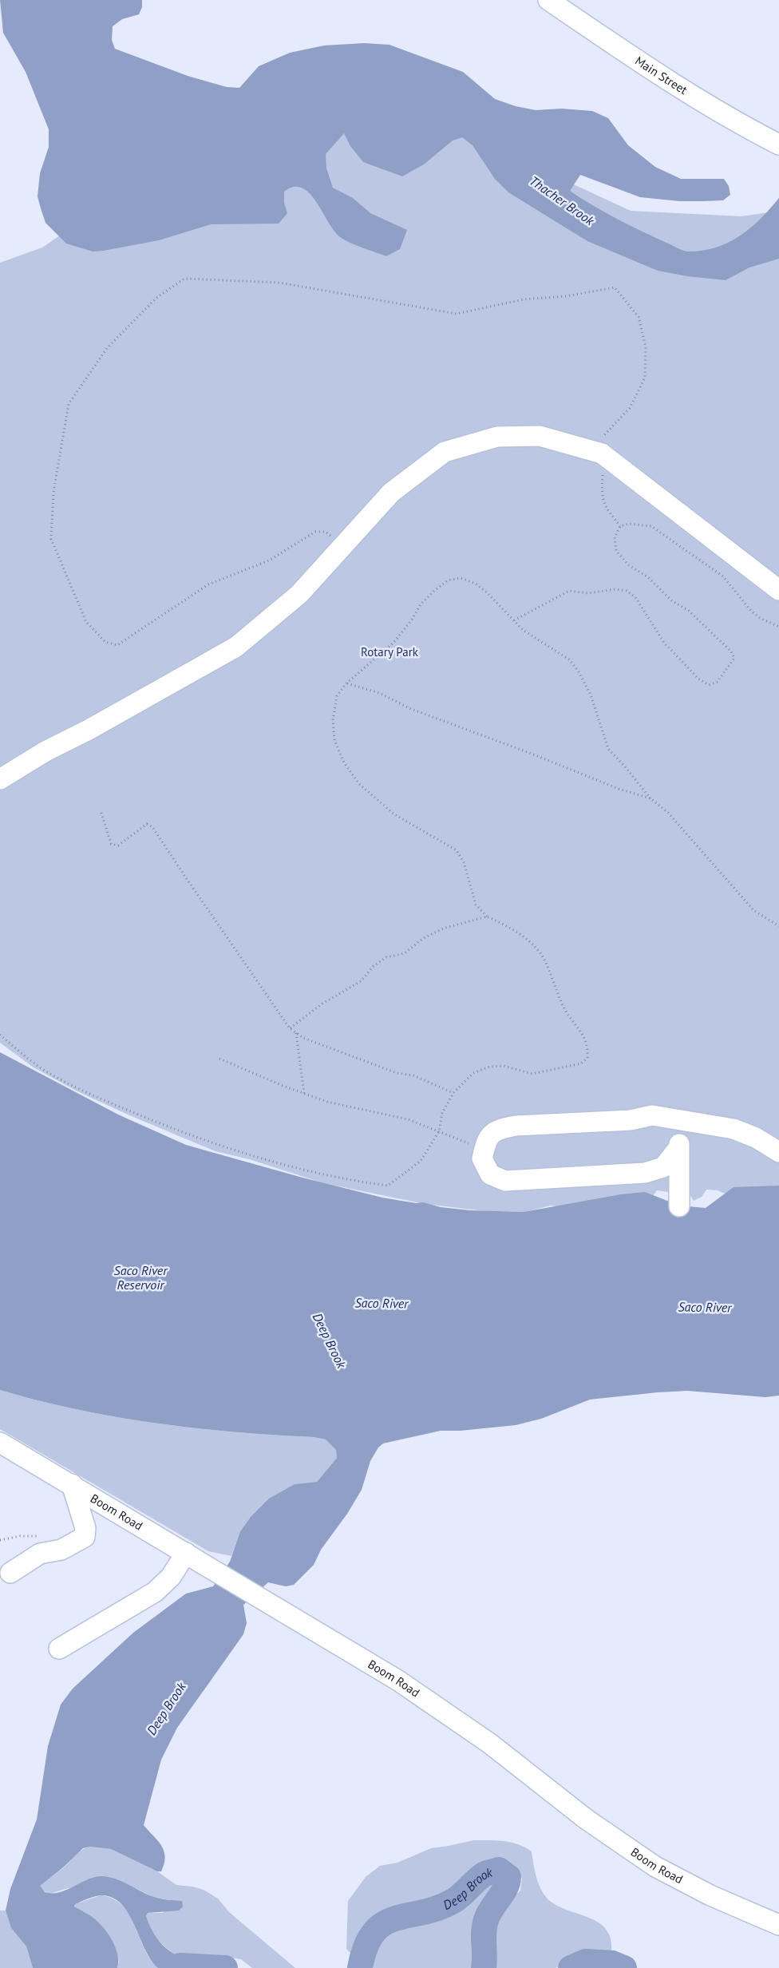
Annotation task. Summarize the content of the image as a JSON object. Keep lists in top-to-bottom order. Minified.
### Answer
{"streets":{"street":["Main Street","Boom Road"]},"water":["Thacher Brook","Saco River Reservoir","Saco River","Deep Brook"],"parks":["Rotary Park"]}
